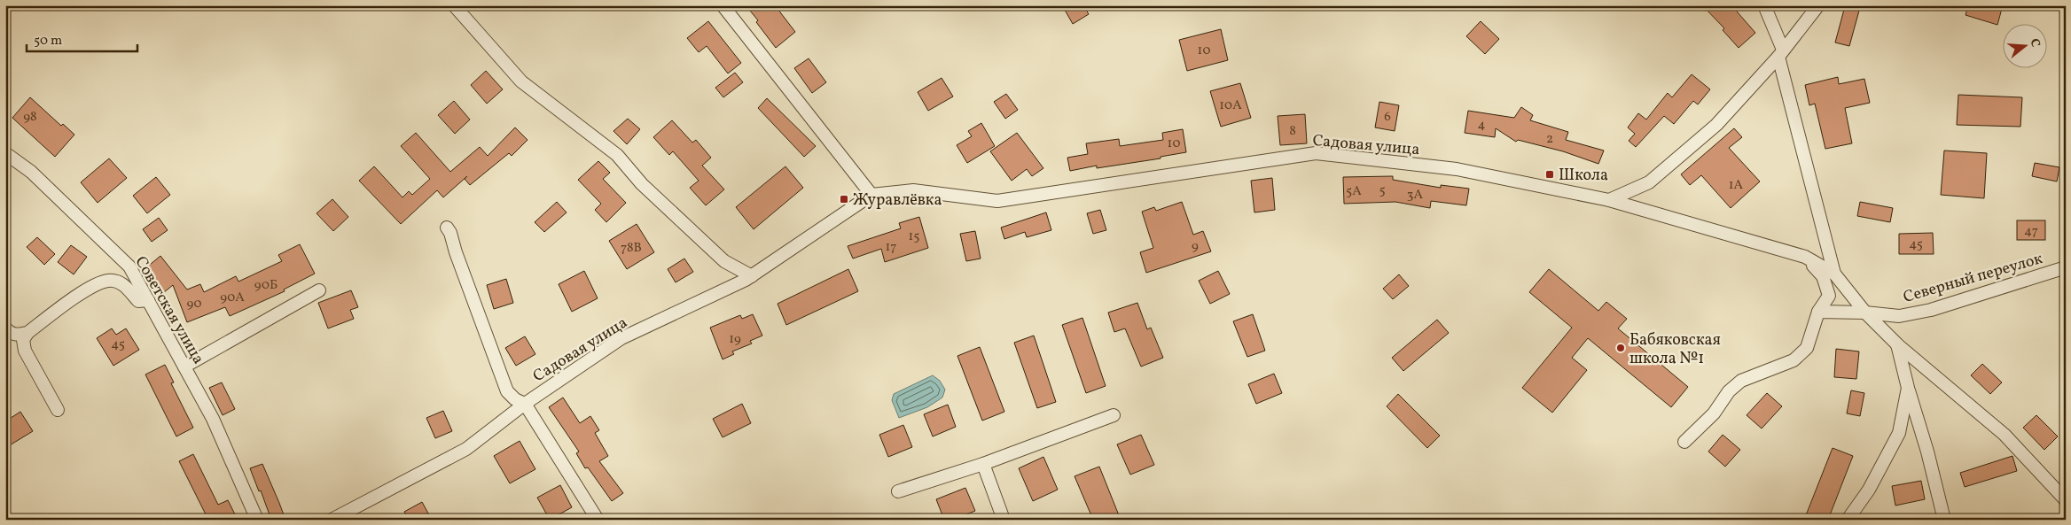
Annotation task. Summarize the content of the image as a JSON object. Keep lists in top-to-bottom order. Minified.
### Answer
{"streets":{"street":["Садовая улица","Северный переулок","Советская улица"]},"places":{"transit":["Школа","Журавлёвка"],"other":["Бабяковская школа №1"]},"house_numbers":["10","10А","98","6","4","8","2","10","1А","5","5А","3А","47","15","45","9","17","78В","90Б","90А","90","19","45"],"scale_bar":"50 m","north":"right"}
